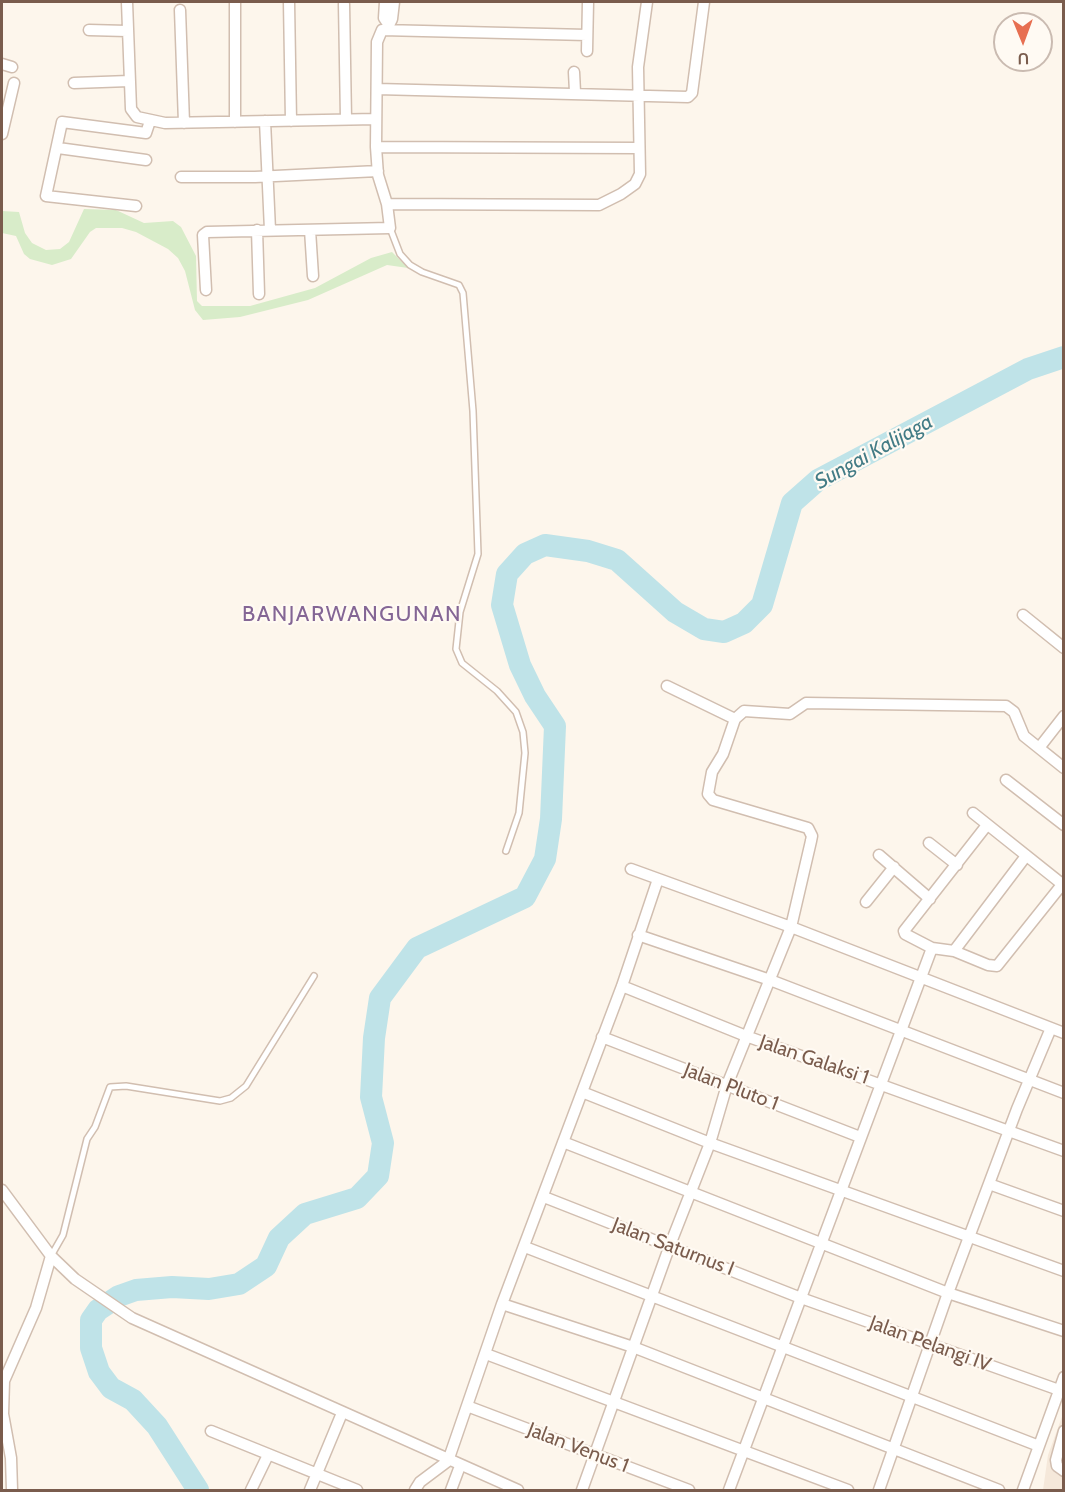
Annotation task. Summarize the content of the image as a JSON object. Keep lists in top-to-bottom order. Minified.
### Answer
{"streets":{"street":["Jalan Galaksi 1","Jalan Pluto 1","Jalan Saturnus I","Jalan Pelangi IV","Jalan Venus 1"]},"crossings":[["Jalan Saturnus I","Jalan Pelangi IV"]],"districts":["BANJARWANGUNAN"],"water":["Sungai Kalijaga"],"north":"bottom"}
